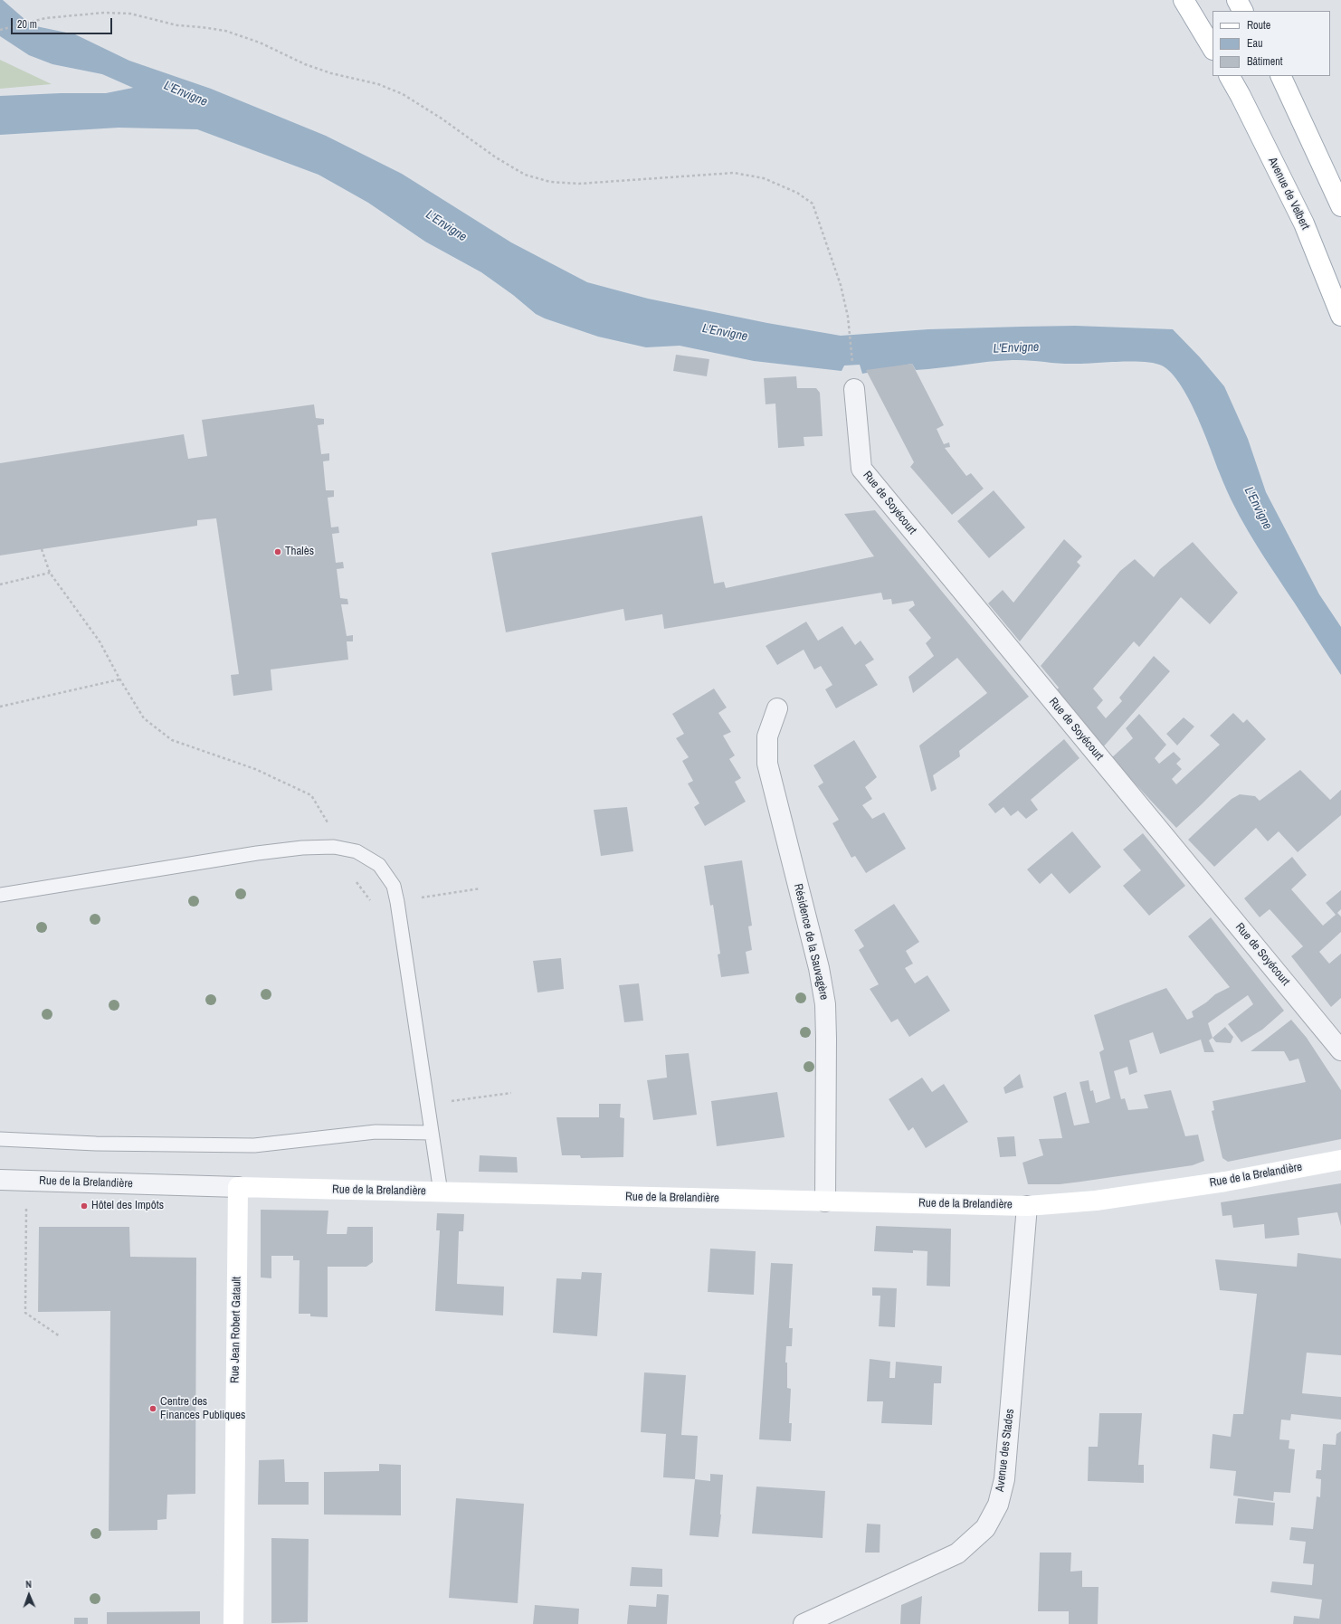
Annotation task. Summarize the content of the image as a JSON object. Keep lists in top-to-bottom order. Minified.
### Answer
{"streets":{"street":["Avenue de Velbert","Rue de Soyécourt","Résidence de la Sauvagère","Rue de la Brelandière","Rue Jean Robert Gatault","Avenue des Stades"]},"crossings":[["Résidence de la Sauvagère","Rue de la Brelandière"],["Rue de la Brelandière","Rue Jean Robert Gatault"],["Rue de la Brelandière","Avenue des Stades"]],"water":["L'Envigne"],"places":["Thalès","Hôtel des Impôts","Centre des Finances Publiques"],"legend":["Route","Eau","Bâtiment"],"scale_bar":"20 m","north":"top"}
